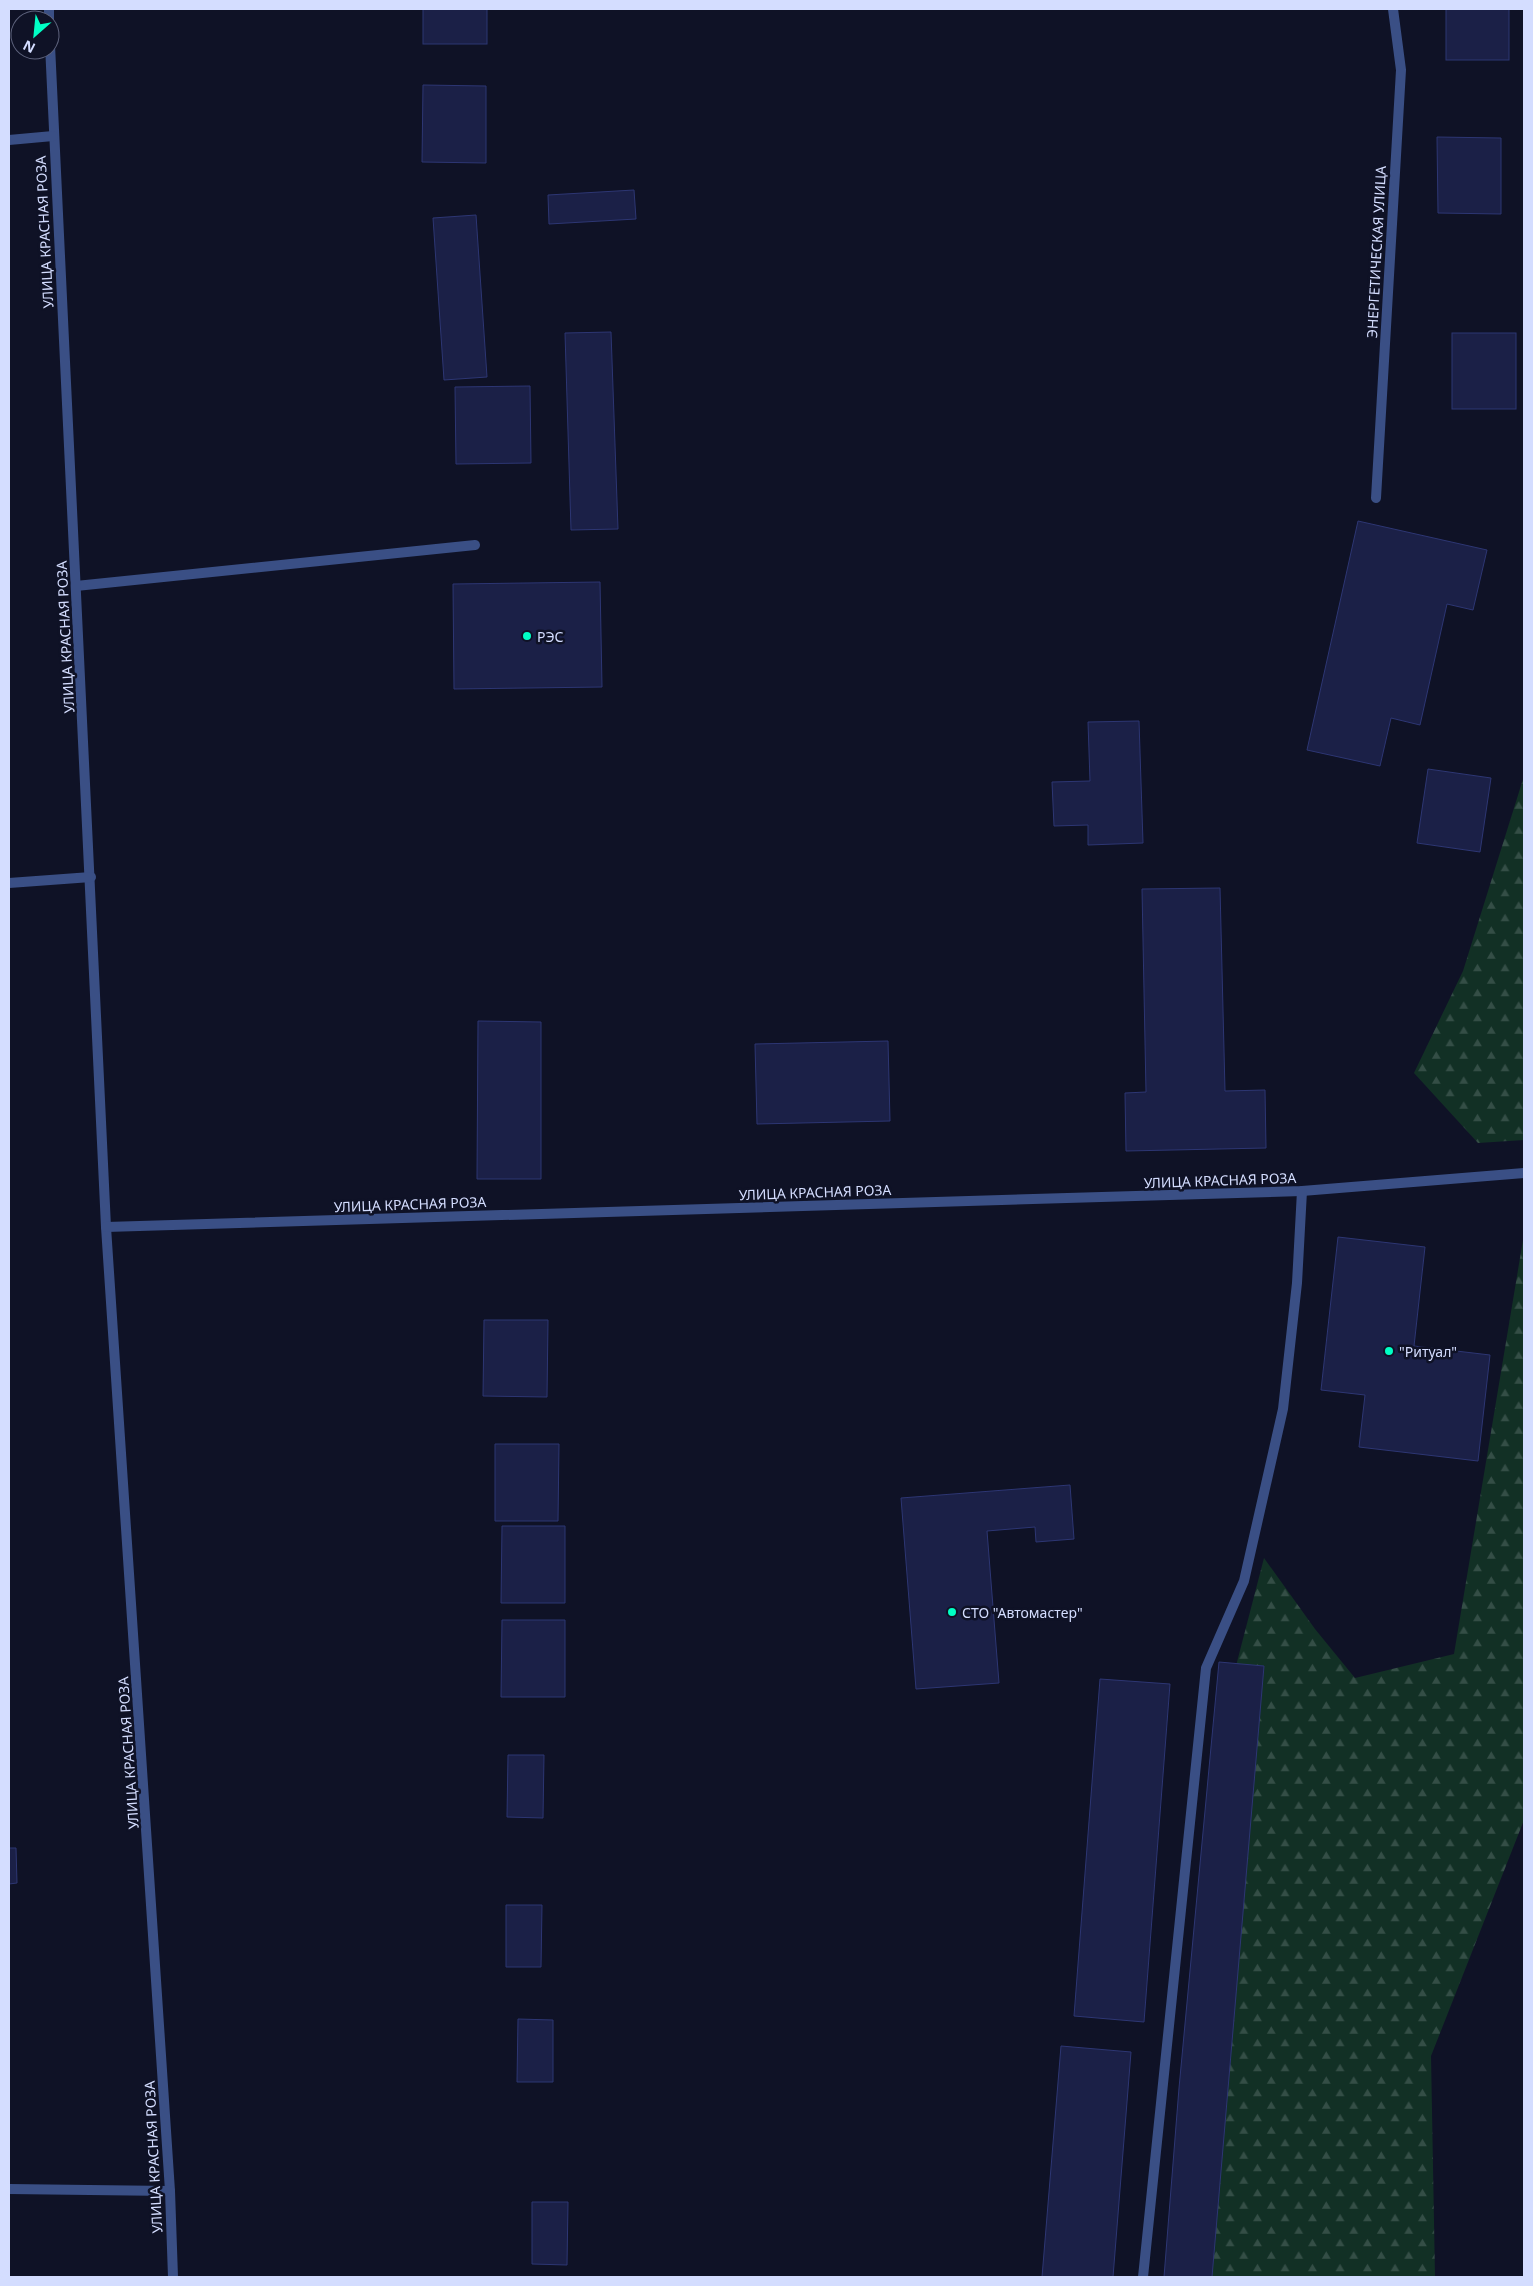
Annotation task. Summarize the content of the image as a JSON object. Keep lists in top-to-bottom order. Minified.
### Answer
{"streets":{"street":["УЛИЦА КРАСНАЯ РОЗА","ЭНЕРГЕТИЧЕСКАЯ УЛИЦА"]},"places":["РЭС","\"Ритуал\"","СТО \"Автомастер\""],"north":"bottom left"}
